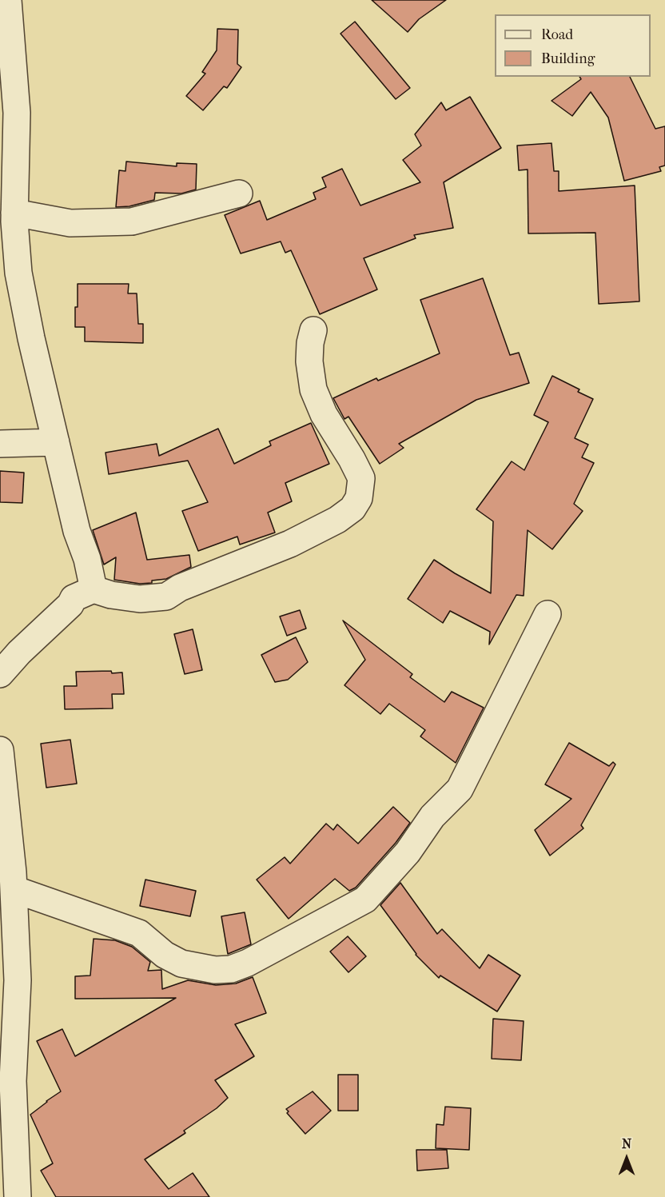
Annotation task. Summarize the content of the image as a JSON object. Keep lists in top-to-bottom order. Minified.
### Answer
{"legend":["Road","Building"],"north":"top"}
